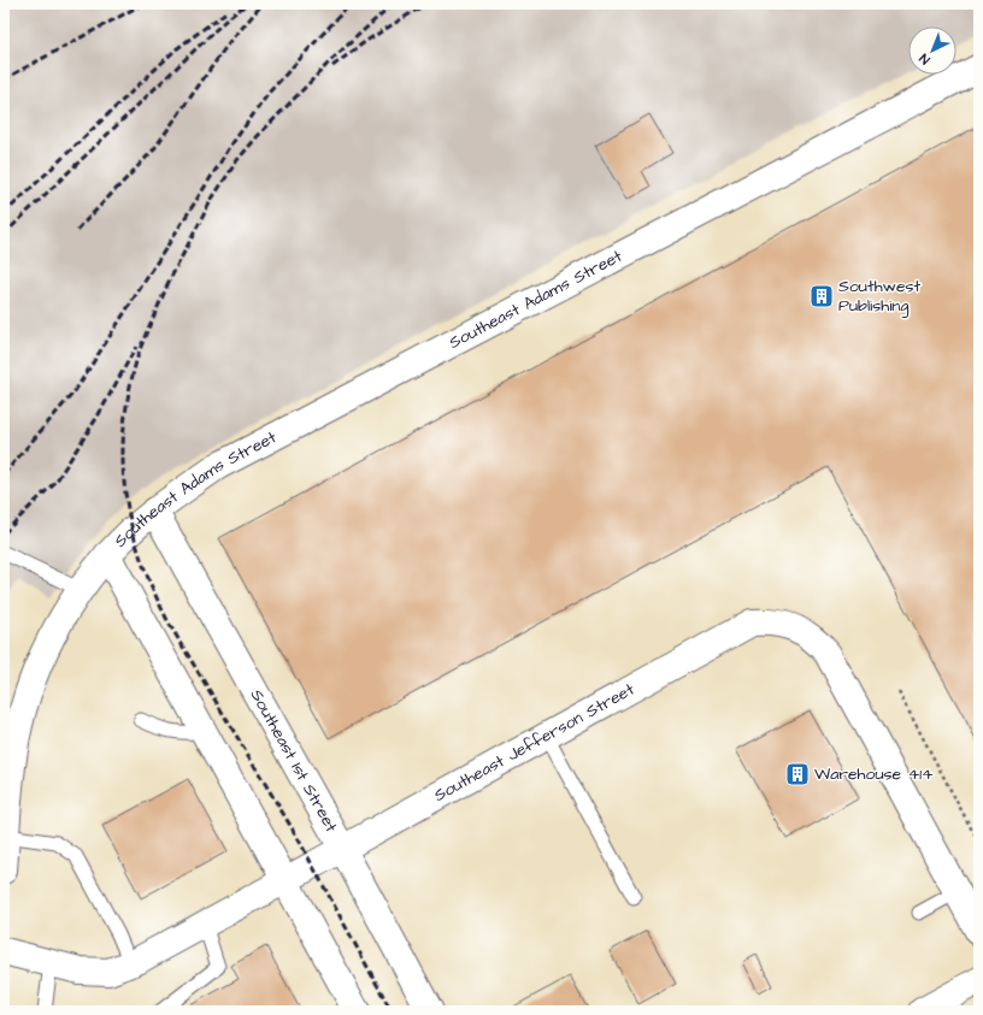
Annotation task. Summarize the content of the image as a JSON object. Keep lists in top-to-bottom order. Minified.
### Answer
{"streets":{"street":["Southeast Adams Street","Southeast Jefferson Street","Southeast 1st Street"]},"crossings":[["Southeast Adams Street","Southeast 1st Street"],["Southeast Jefferson Street","Southeast 1st Street"]],"places":{"building":["Southwest Publishing","Warehouse 414"]},"north":"bottom left"}
